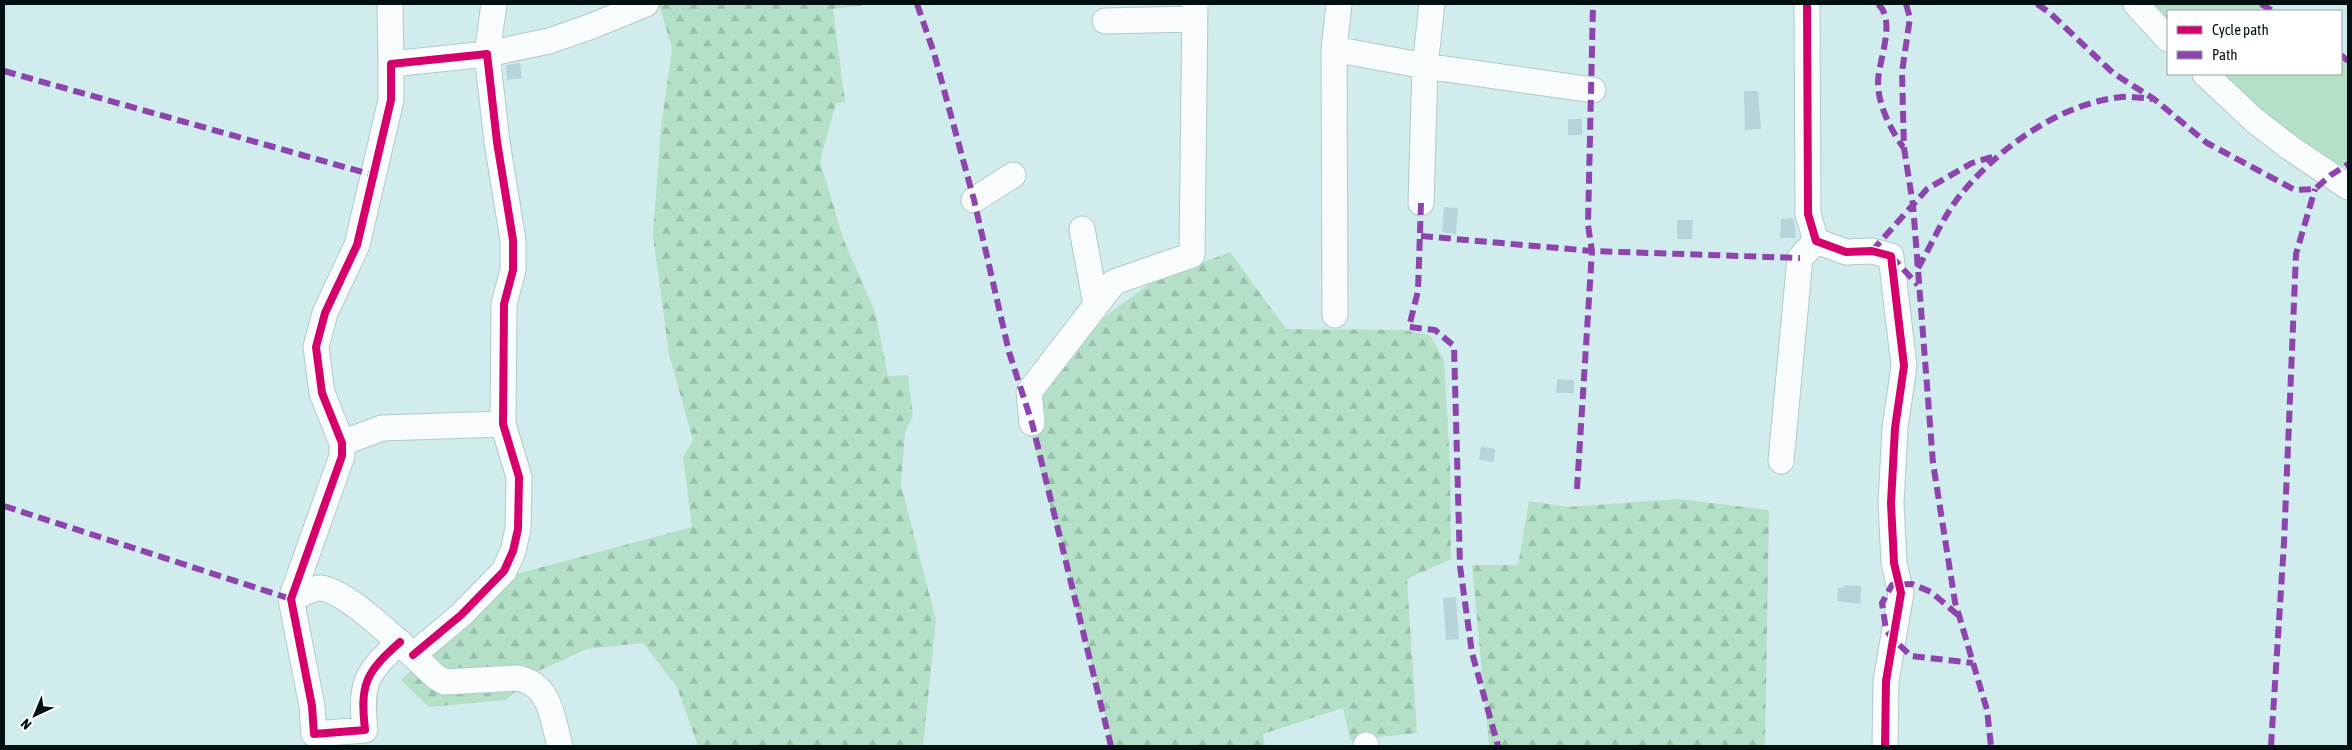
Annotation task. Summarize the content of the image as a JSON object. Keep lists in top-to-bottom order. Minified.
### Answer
{"legend":["Cycle path","Path"],"north":"bottom left"}
